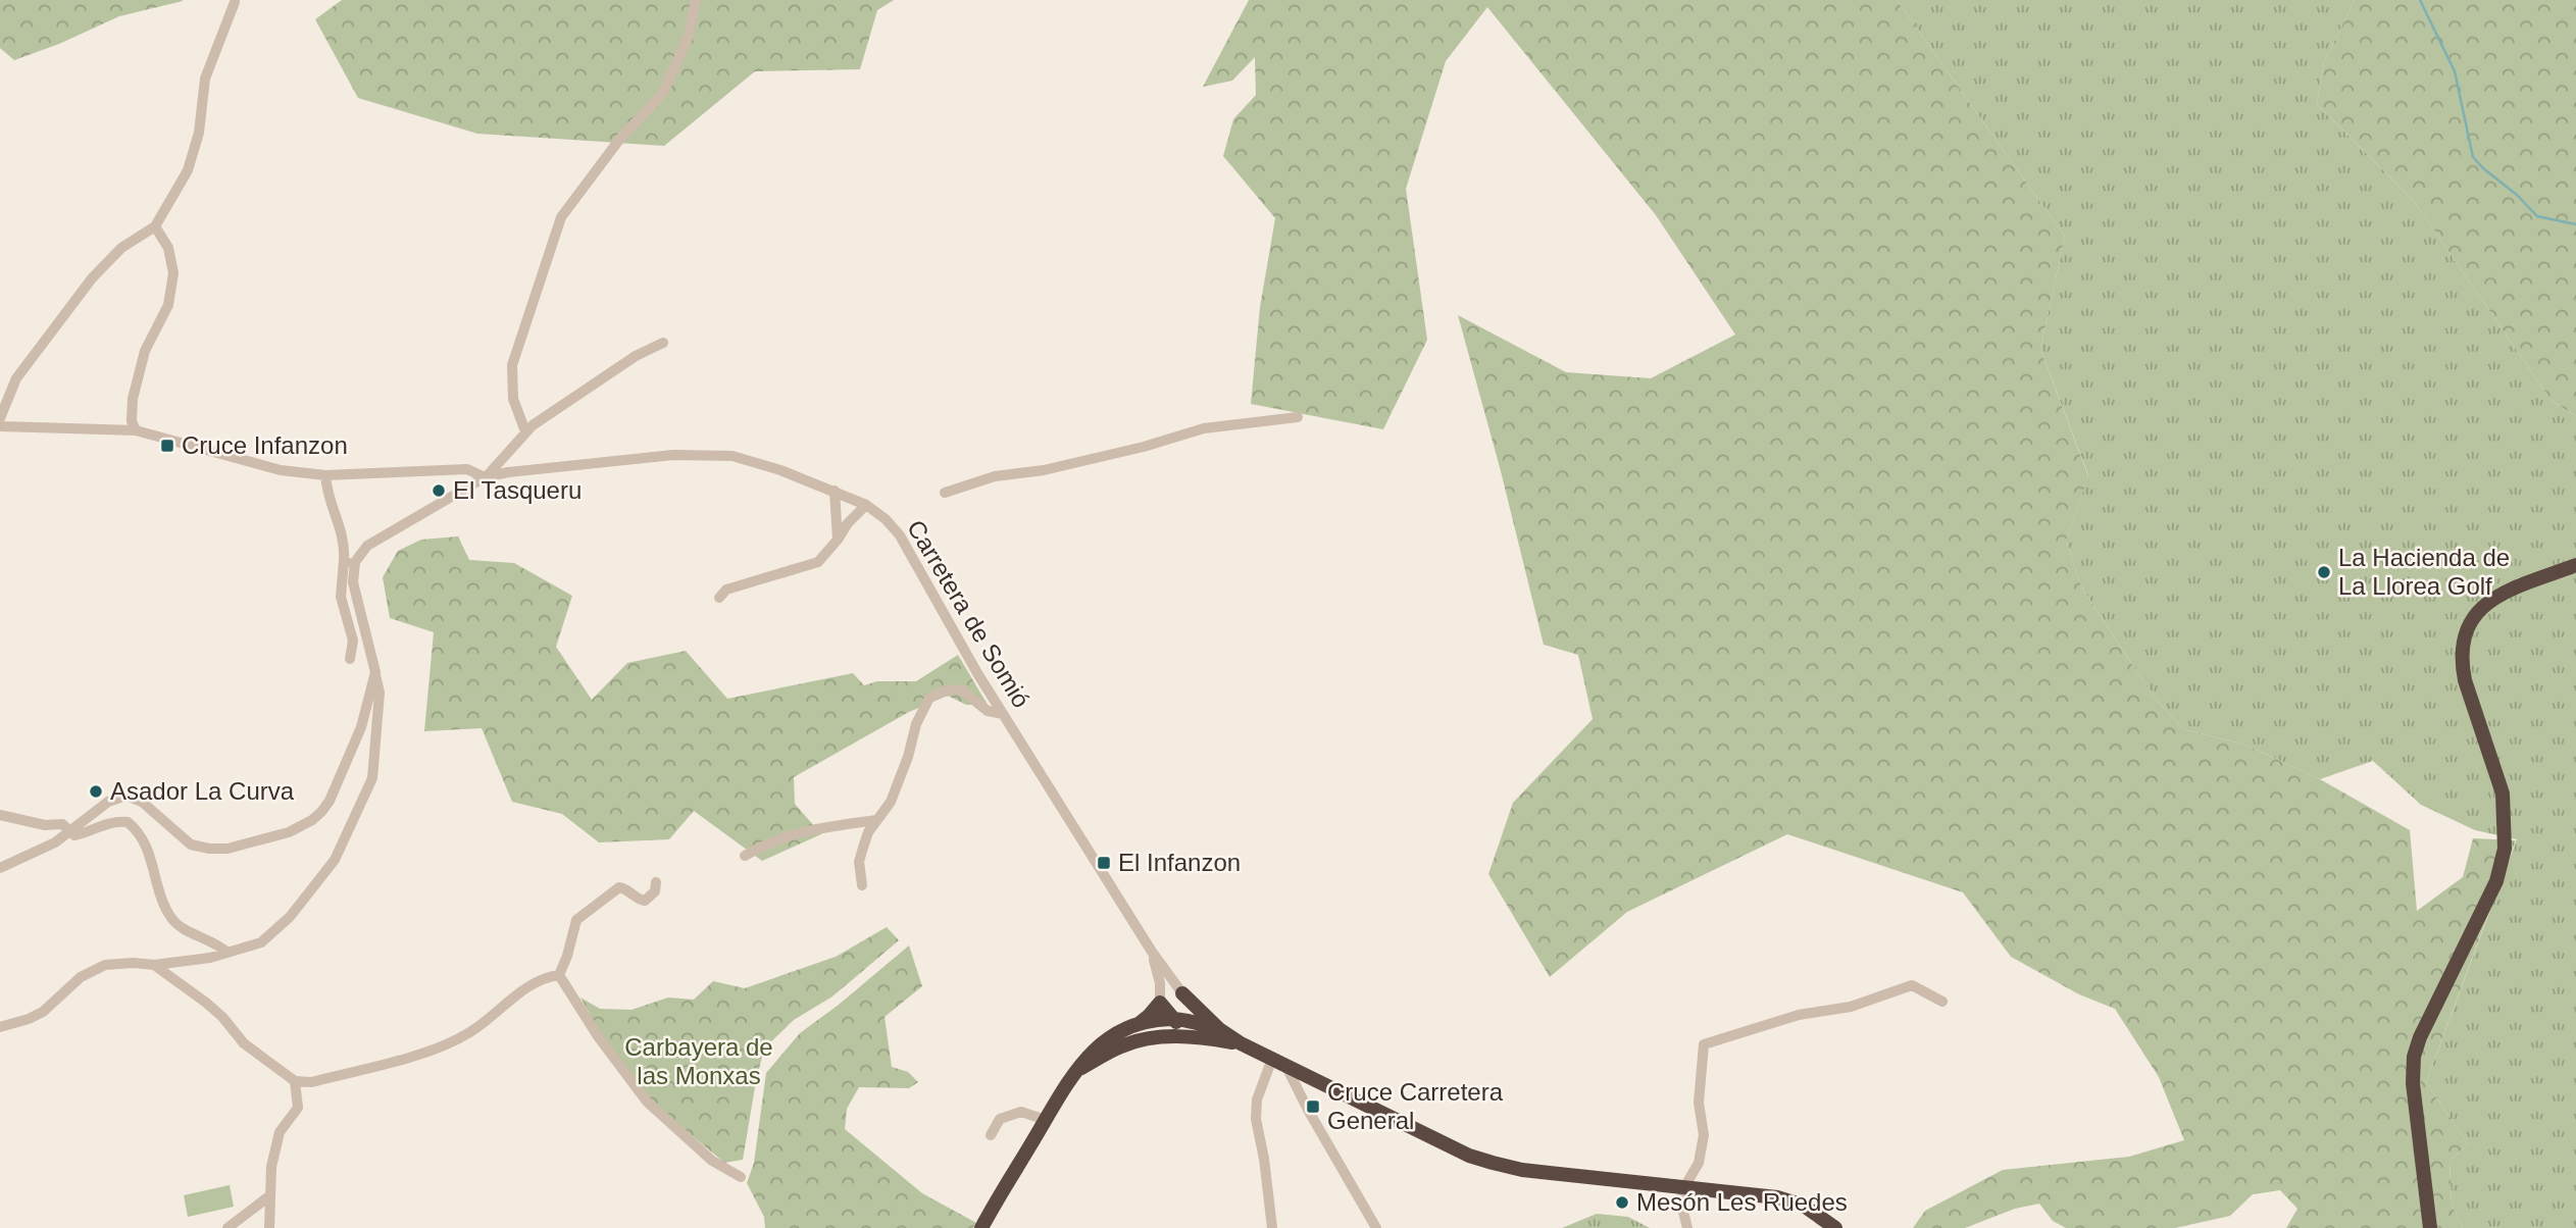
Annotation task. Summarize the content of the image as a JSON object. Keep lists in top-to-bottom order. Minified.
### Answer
{"streets":{"street":["Carretera de Somió"]},"parks":["Carbayera de las Monxas"],"places":{"transit":["Cruce Infanzon","El Infanzon","Cruce Carretera General"],"other":["El Tasqueru","La Hacienda de La Llorea Golf","Asador La Curva","Mesón Les Ruedes"]}}
